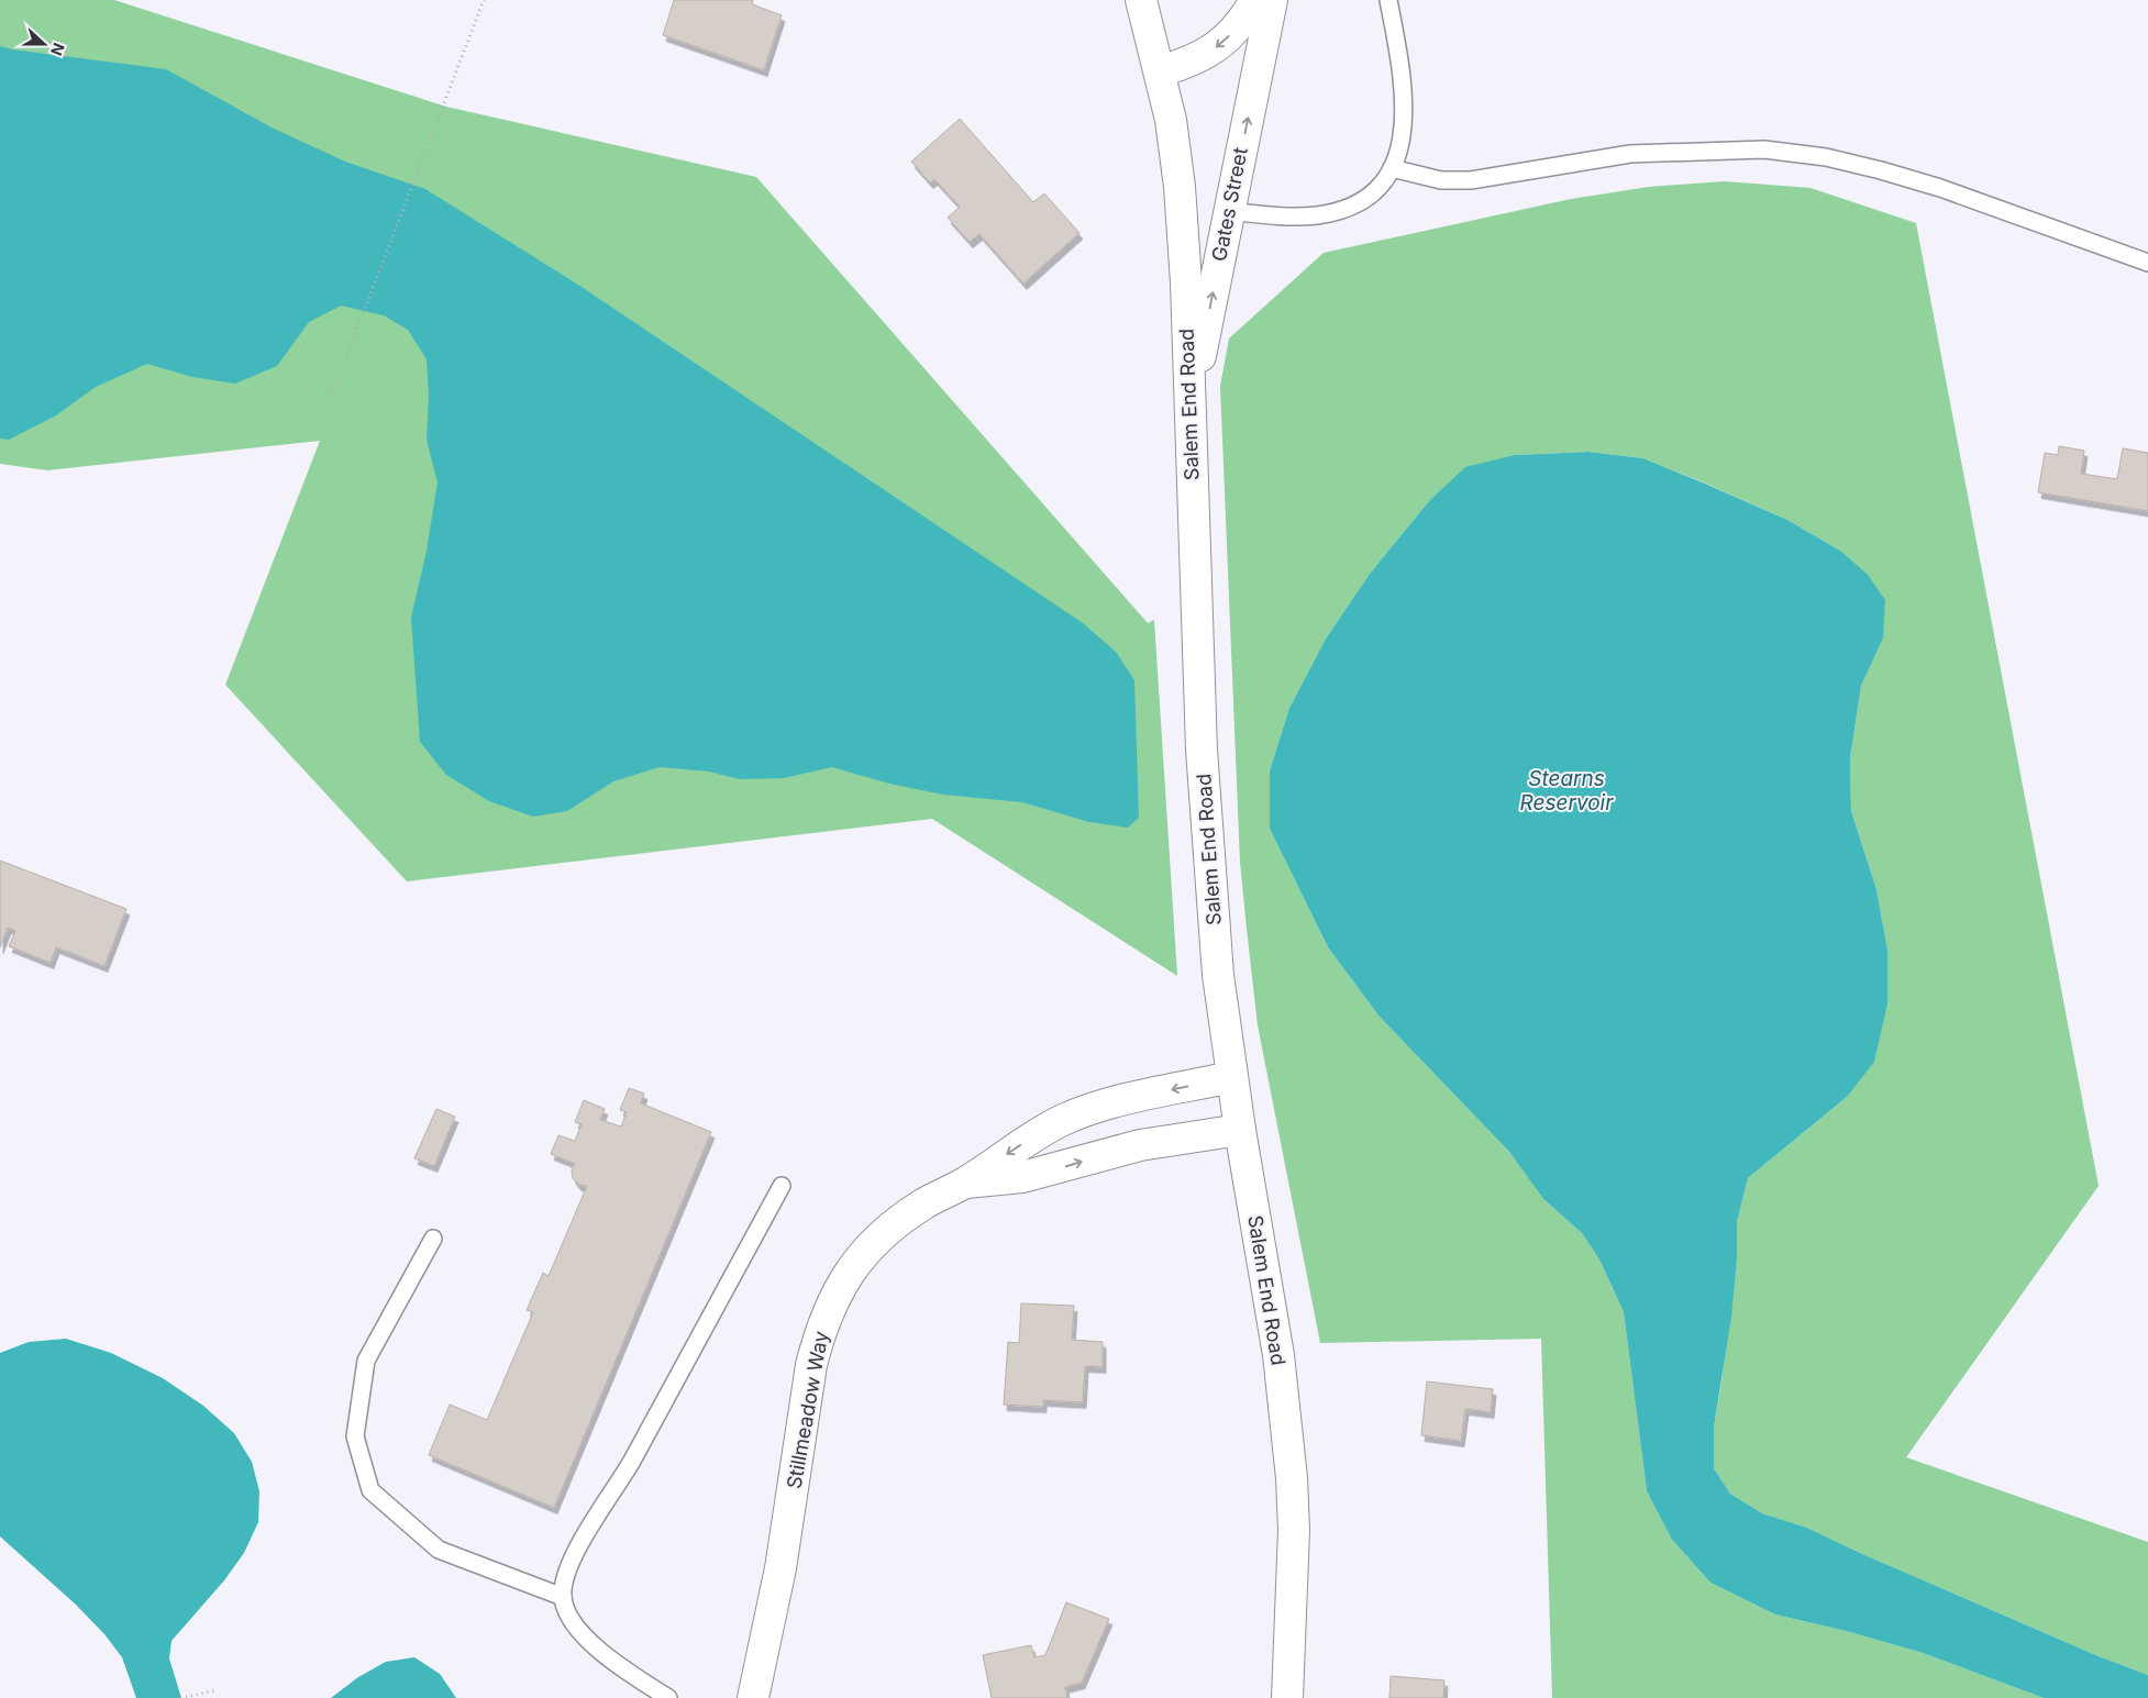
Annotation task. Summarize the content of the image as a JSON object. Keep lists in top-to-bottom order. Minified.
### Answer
{"streets":{"street":["Gates Street","Salem End Road","Stillmeadow Way"]},"crossings":[["Gates Street","Salem End Road"],["Salem End Road","Stillmeadow Way"]],"one_way":["Gates Street"],"water":["Stearns Reservoir"],"north":"right"}
